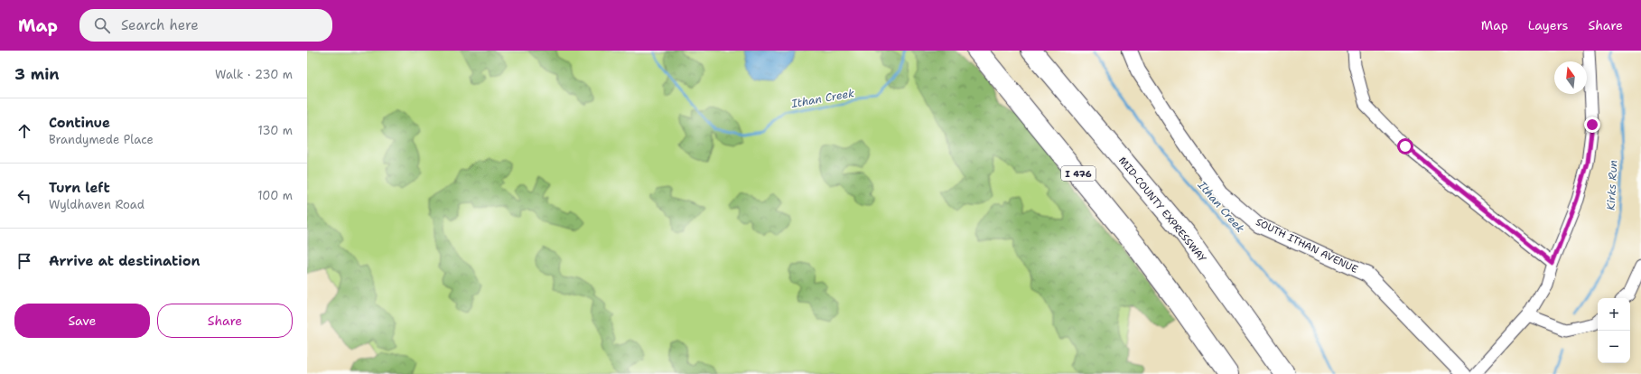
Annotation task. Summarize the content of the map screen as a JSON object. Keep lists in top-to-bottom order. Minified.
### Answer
{"streets":{"highway":["I 476","MID-COUNTY EXPRESSWAY"],"street":["SOUTH ITHAN AVENUE"]},"water":["Ithan Creek","Kirks Run"],"north":"top","page":{"header":"Map","search":"Search here","nav":["Map","Layers","Share"],"heading":["3 min","Walk · 230 m"],"list":[["Continue","Brandymede Place","130 m"],["Turn left","Wyldhaven Road","100 m"],"Arrive at destination"],"buttons":["Save","Share"],"map_buttons":["+","−"]}}
